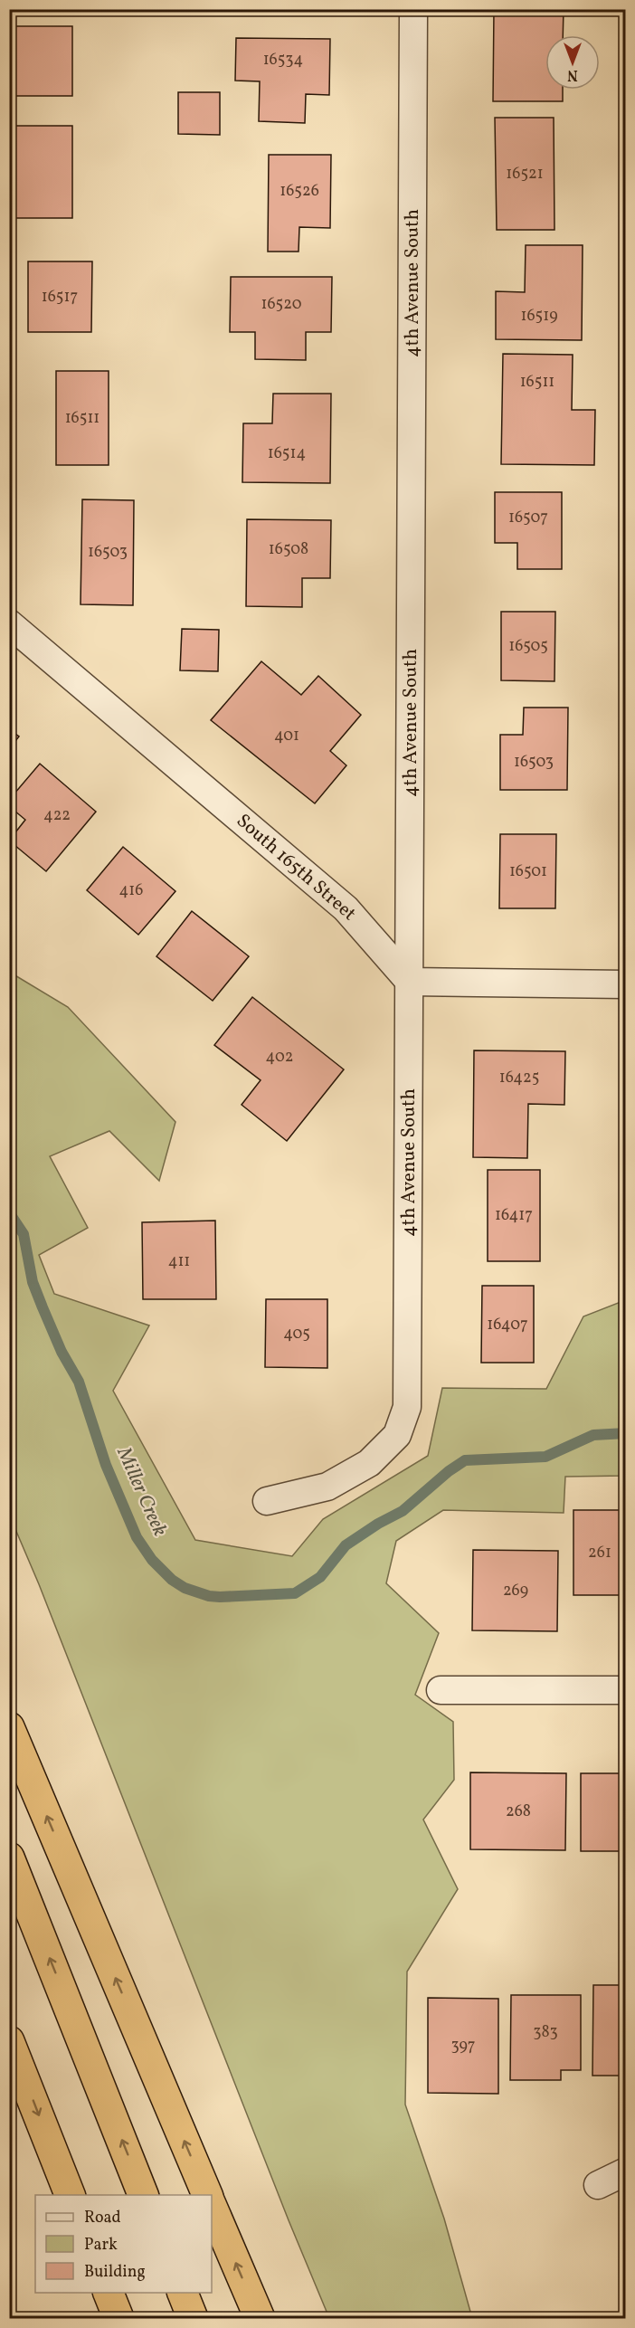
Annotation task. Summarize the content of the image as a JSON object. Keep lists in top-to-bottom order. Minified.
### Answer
{"streets":{"street":["4th Avenue South","South 165th Street"]},"crossings":[["4th Avenue South","South 165th Street"]],"water":["Miller Creek"],"house_numbers":["16534","16521","16526","16517","16520","16519","16511","16511","16514","16507","16508","16503","16505","401","16503","422","16501","416","402","16425","16417","411","16407","405","261","269","268","383","397"],"legend":["Road","Park","Building"],"north":"bottom"}
